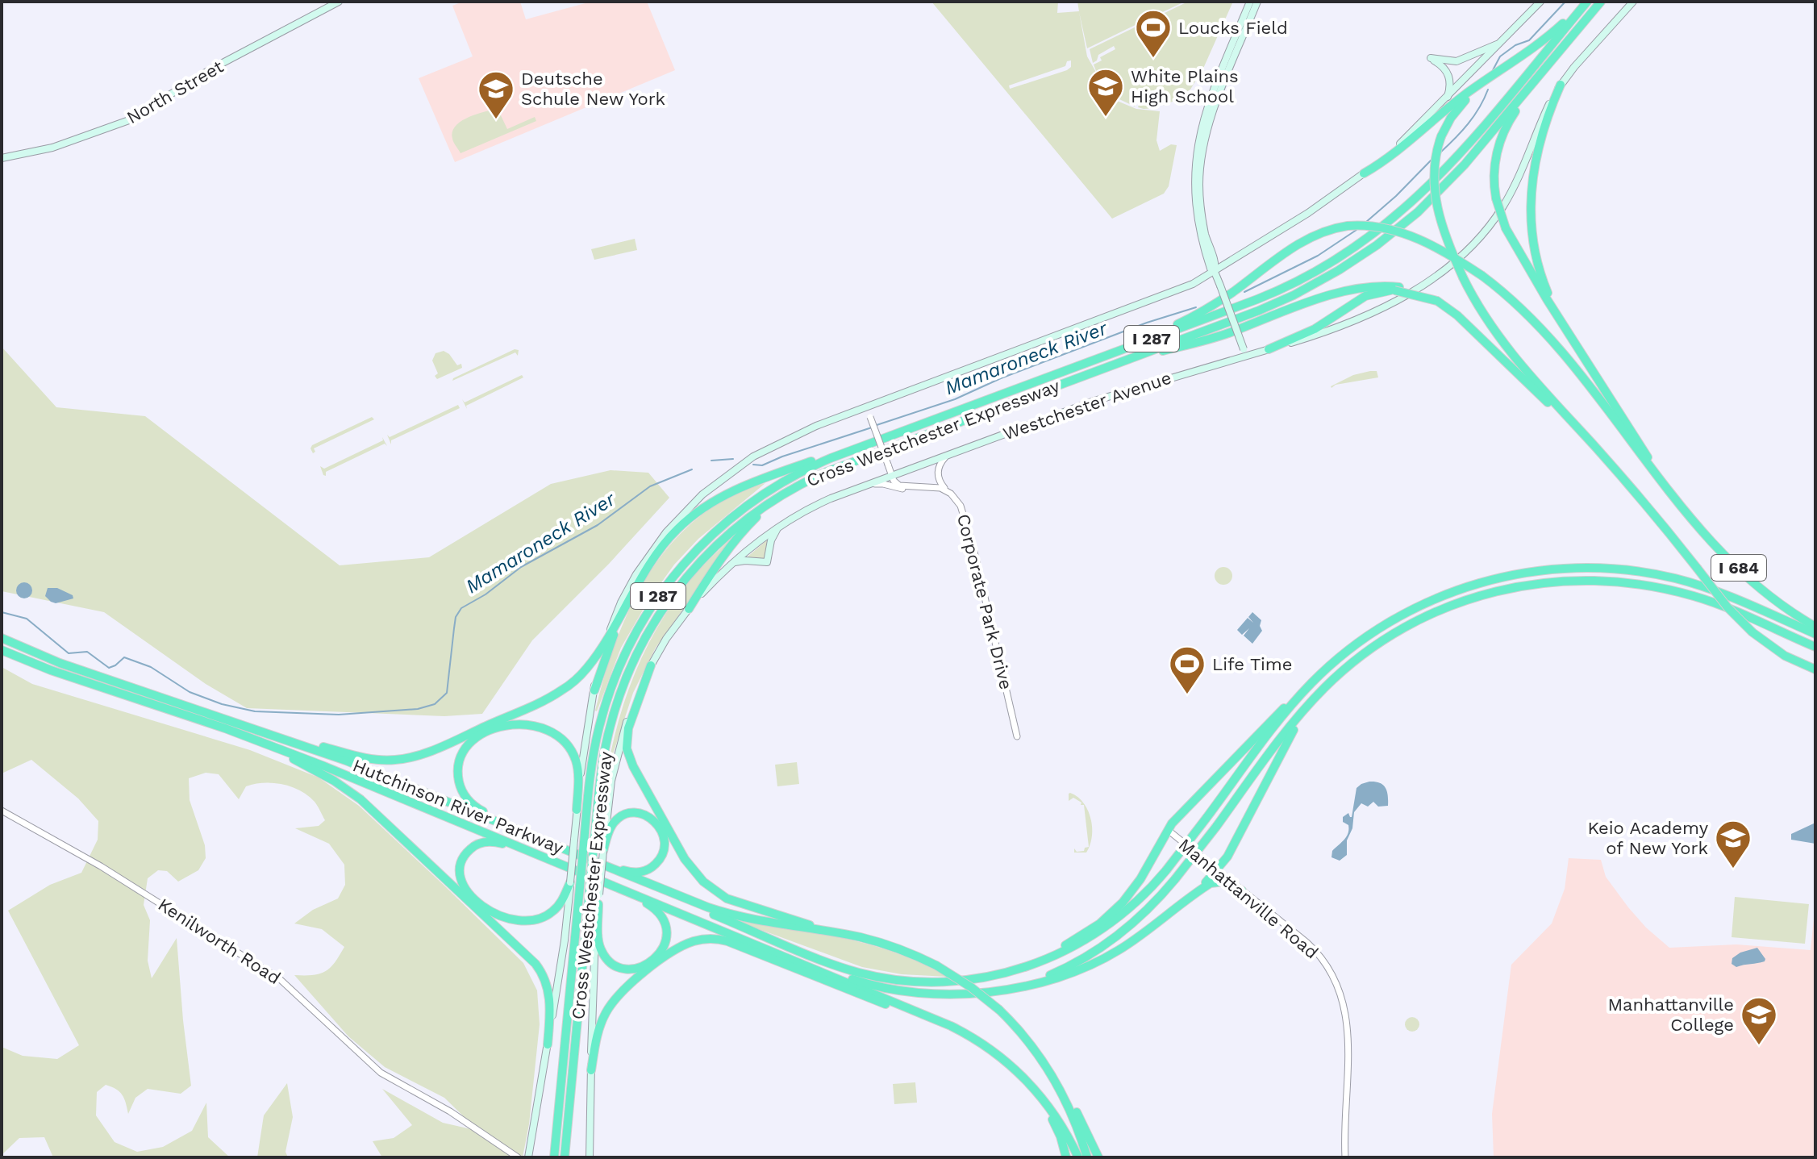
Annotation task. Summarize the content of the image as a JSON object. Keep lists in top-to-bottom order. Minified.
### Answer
{"streets":{"highway":["I 287","Cross Westchester Expressway","I 684","Hutchinson River Parkway"],"main road":["North Street","Westchester Avenue"],"street":["Corporate Park Drive","Manhattanville Road","Kenilworth Road"]},"water":["Mamaroneck River"],"places":{"sports":["Loucks Field","Life Time"],"school or university":["White Plains High School","Deutsche Schule New York","Keio Academy of New York","Manhattanville College"]}}
